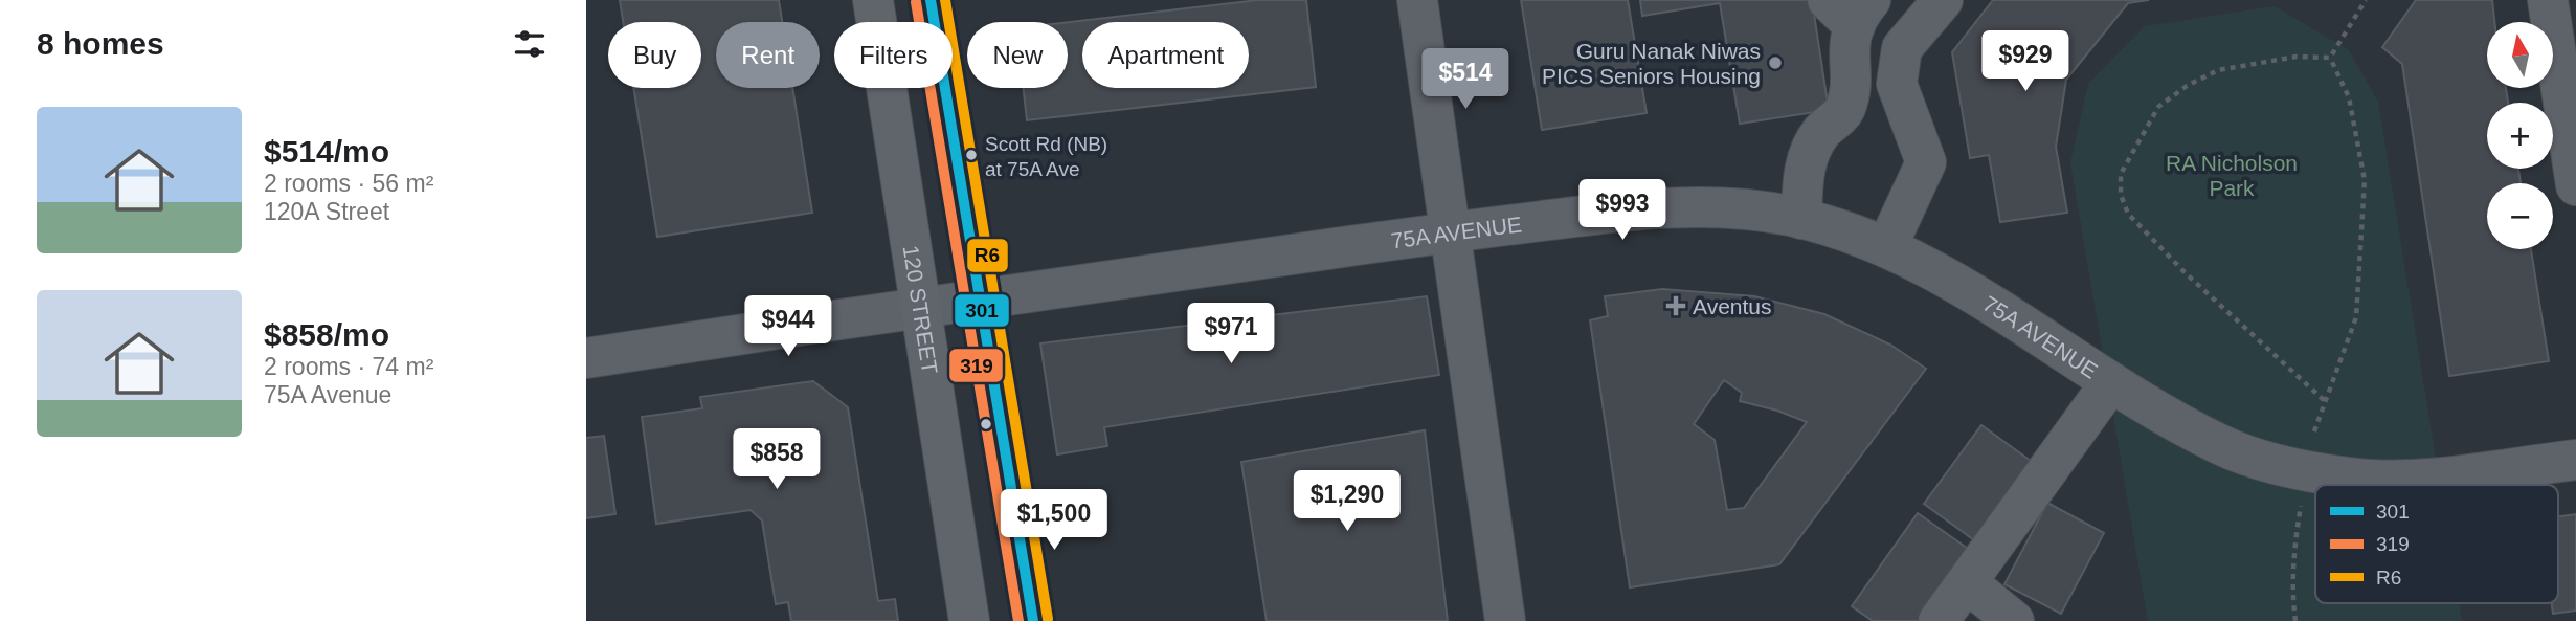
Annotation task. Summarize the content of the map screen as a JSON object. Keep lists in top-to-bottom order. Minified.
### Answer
{"streets":{"main road":["120 STREET"],"street":["75A AVENUE"]},"crossings":[["75A AVENUE","120 STREET"]],"parks":["RA Nicholson Park"],"places":{"other":["Guru Nanak Niwas PICS Seniors Housing","Scott Rd (NB) at 75A Ave"],"health":["Aventus"]},"lines":["transit line 301","transit line R6","transit line 319"],"legend":["301","319","R6"],"north":"top","page":{"heading":"8 homes","map_buttons":["+","−"],"chip":["Buy","Rent","Filters","New","Apartment"],"price":["$929","$514","$993","$944","$971","$858","$1,290","$1,500"],"list":[{"name":"$514/mo","note":"2 rooms · 56 m² · 120A Street"},{"name":"$858/mo","note":"2 rooms · 74 m² · 75A Avenue"}]}}
